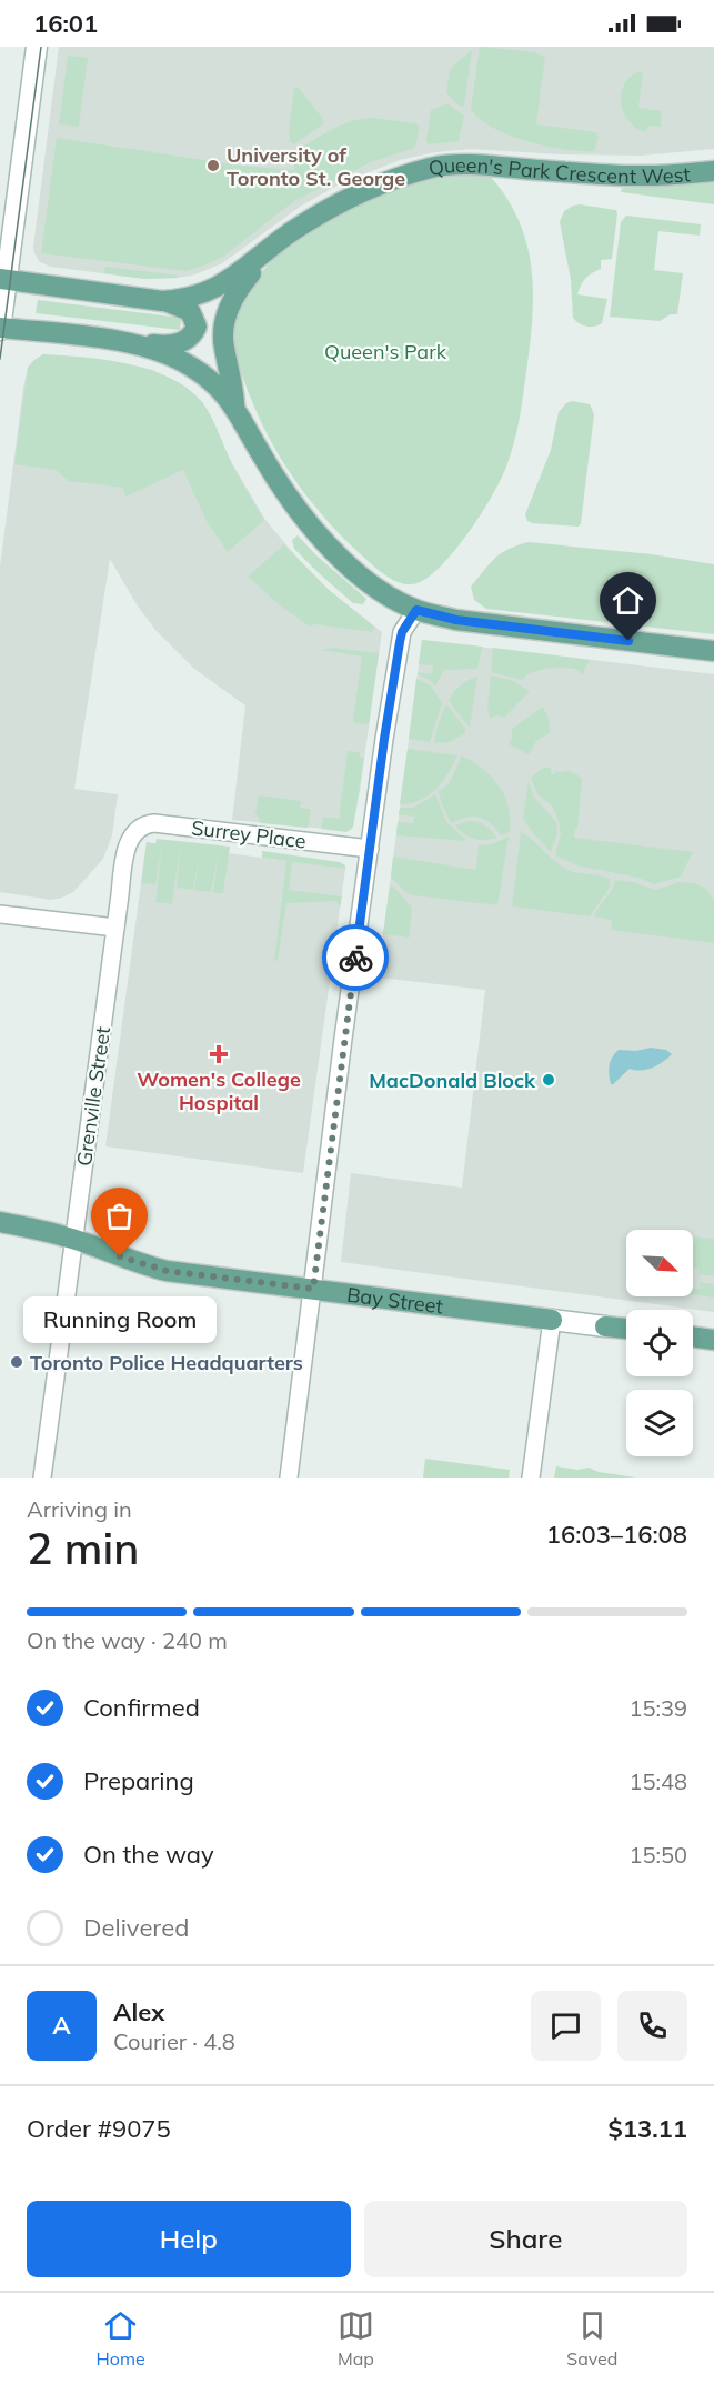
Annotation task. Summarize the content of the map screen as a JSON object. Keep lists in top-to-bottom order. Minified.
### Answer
{"streets":{"main road":["Queen's Park Crescent West","Bay Street"],"street":["Surrey Place","Grenville Street"]},"crossings":[["Surrey Place","Grenville Street"],["Grenville Street","Bay Street"]],"parks":["Queen's Park"],"places":{"other":["University of Toronto St. George","MacDonald Block","Running Room","Toronto Police Headquarters"],"health":["Women's College Hospital"]},"north":"bottom right","page":{"status":"16:01","bubble":"Running Room","heading":["2 min","Arriving in","16:03–16:08"],"panel":["Alex","Courier · 4.8","Order #9075","$13.11"],"bar":"On the way · 240 m","list":[["Confirmed","15:39"],["Preparing","15:48"],["On the way","15:50"],"Delivered"],"round":"A","buttons":["Help","Share"],"tabs":["Home","Map","Saved"]}}
